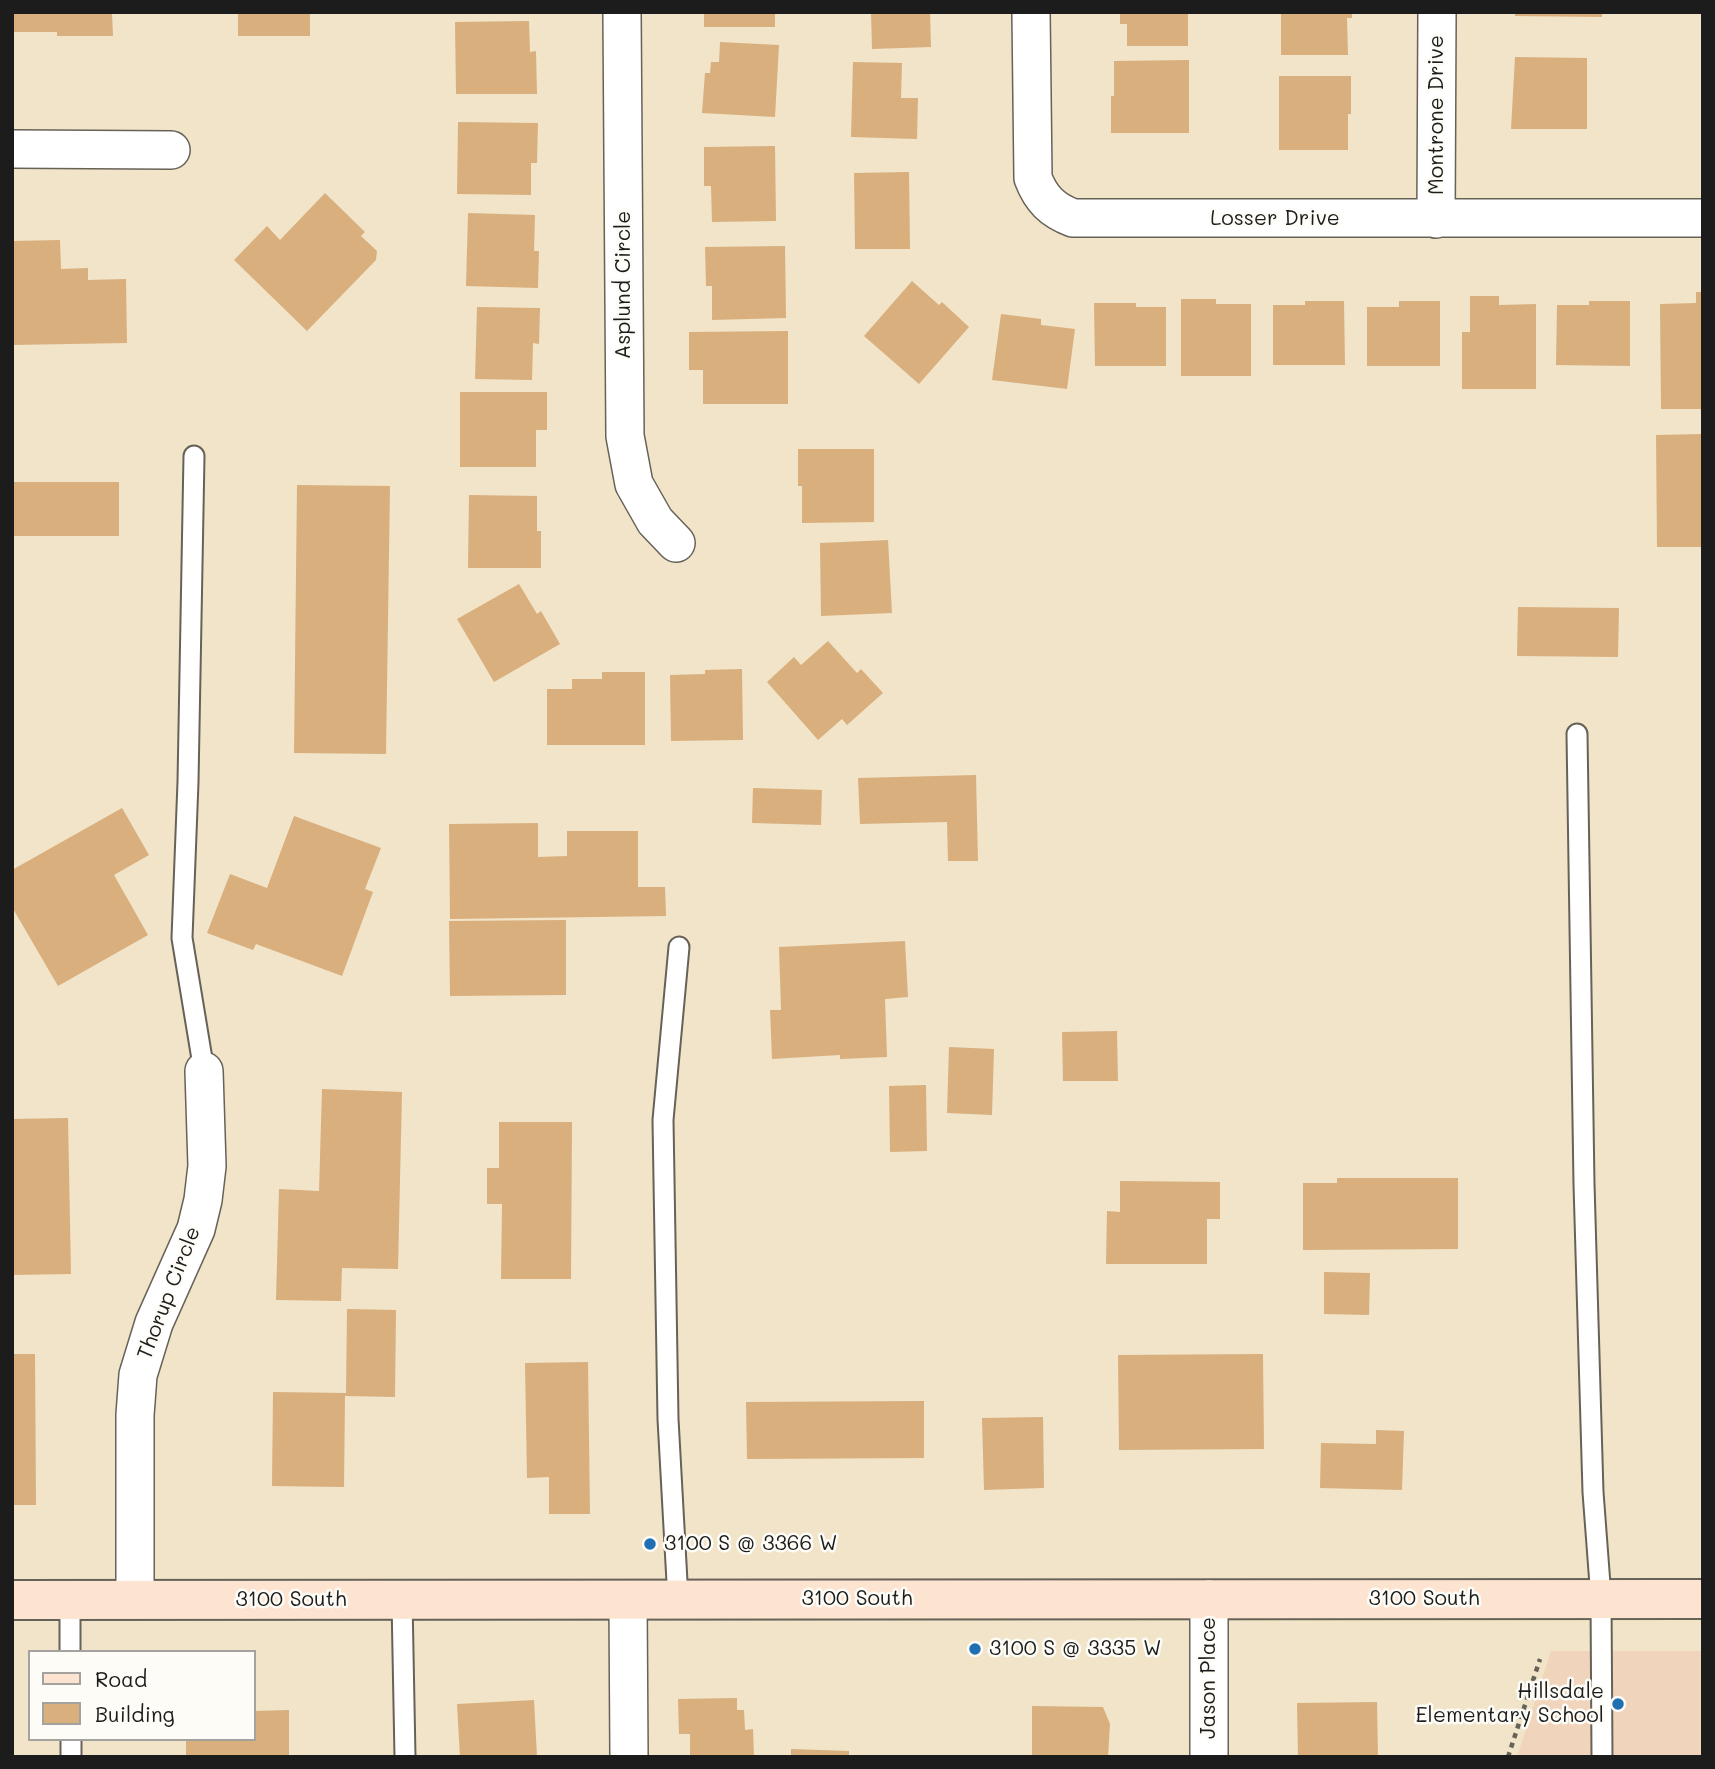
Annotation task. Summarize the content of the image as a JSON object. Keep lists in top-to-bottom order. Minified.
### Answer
{"streets":{"main road":["3100 South"],"street":["Montrone Drive","Losser Drive","Asplund Circle","Thorup Circle","Jason Place"]},"crossings":[["Montrone Drive","Losser Drive"],["Thorup Circle","3100 South"],["3100 South","Jason Place"]],"places":["3100 S @ 3366 W","3100 S @ 3335 W","Hillsdale Elementary School"],"legend":["Road","Building"]}
